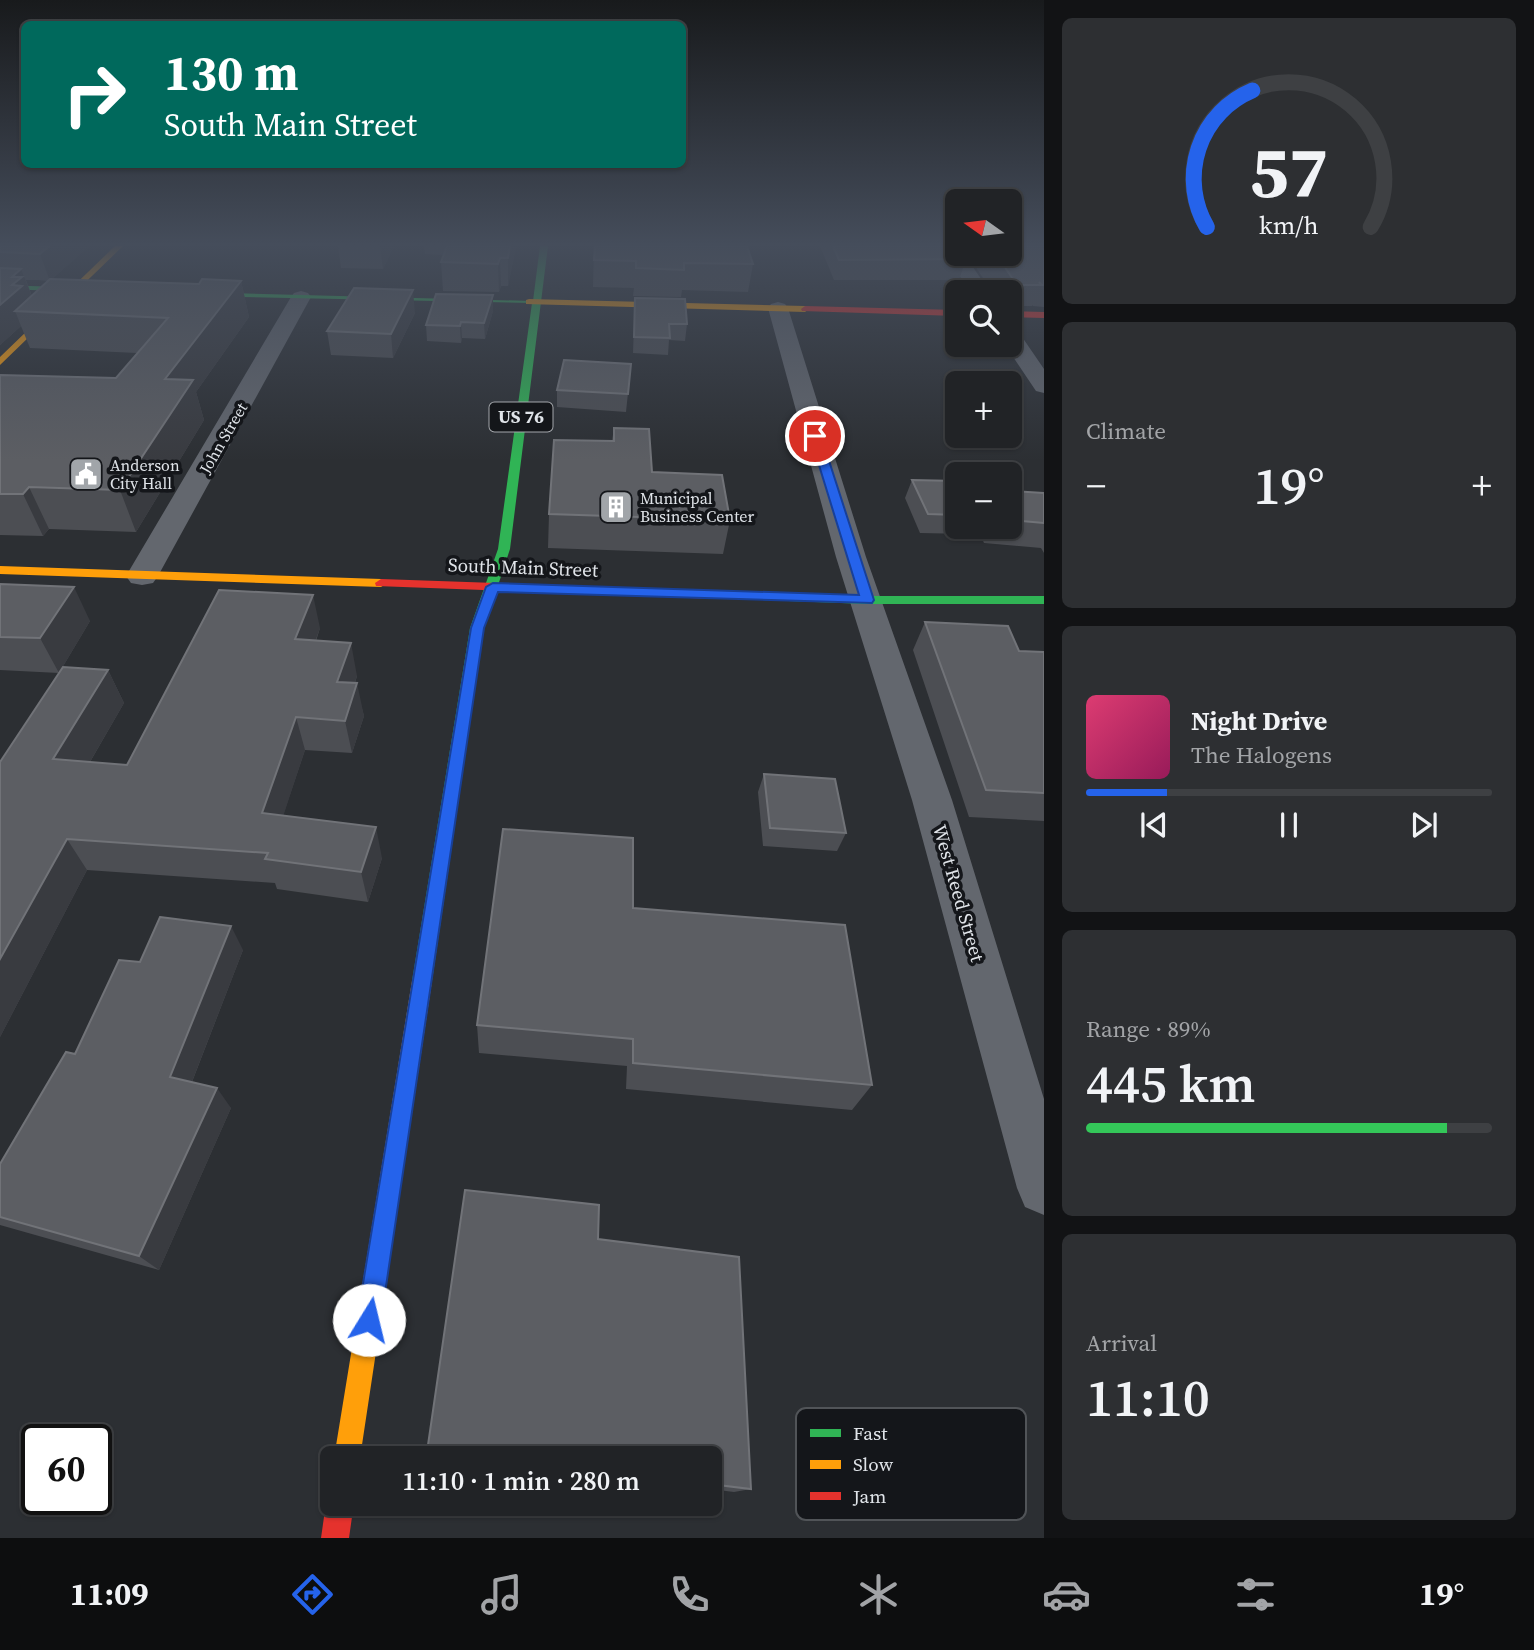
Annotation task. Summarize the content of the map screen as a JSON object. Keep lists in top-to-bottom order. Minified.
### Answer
{"streets":{"main road":["US 76","South Main Street"],"street":["John Street","West Reed Street"]},"crossings":[["US 76","South Main Street"],["John Street","South Main Street"],["South Main Street","West Reed Street"]],"places":{"public building":["Anderson City Hall"],"building":["Municipal Business Center"]},"legend":["Fast","Slow","Jam"],"north":"left","page":{"turn":["130 m","South Main Street"],"map_buttons":["+","−"],"tile":["Climate",["Range · 89%","445 km"],["Arrival","11:10"]],"heat":["−","19°","+"],"song":["Night Drive","The Halogens"],"limit":"60","trip":"11:10 · 1 min · 280 m","tabs":["11:09","19°"],"gauge":["57","km/h"]}}
